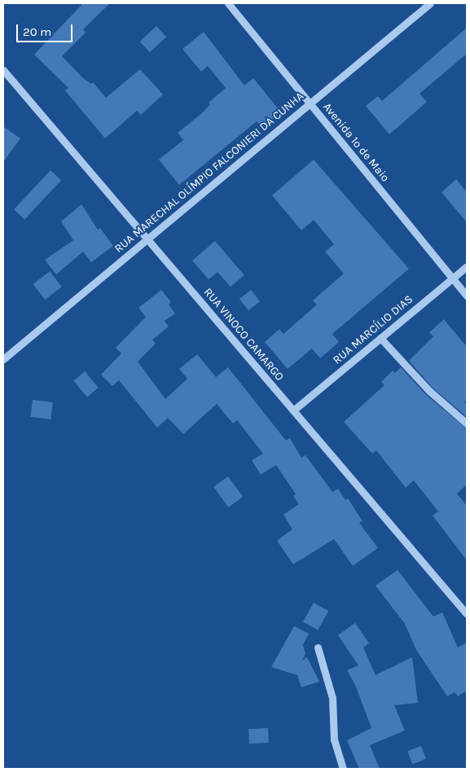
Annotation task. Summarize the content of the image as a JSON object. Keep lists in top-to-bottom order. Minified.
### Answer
{"streets":{"street":["Avenida 1º de Maio","RUA MARECHAL OLÍMPIO FALCONIERI DA CUNHA","RUA MARCÍLIO DIAS","RUA VINOCO CAMARGO"]},"crossings":[["Avenida 1º de Maio","RUA MARECHAL OLÍMPIO FALCONIERI DA CUNHA"],["Avenida 1º de Maio","RUA MARCÍLIO DIAS"],["RUA MARECHAL OLÍMPIO FALCONIERI DA CUNHA","RUA VINOCO CAMARGO"],["RUA MARCÍLIO DIAS","RUA VINOCO CAMARGO"]],"scale_bar":"20 m"}
